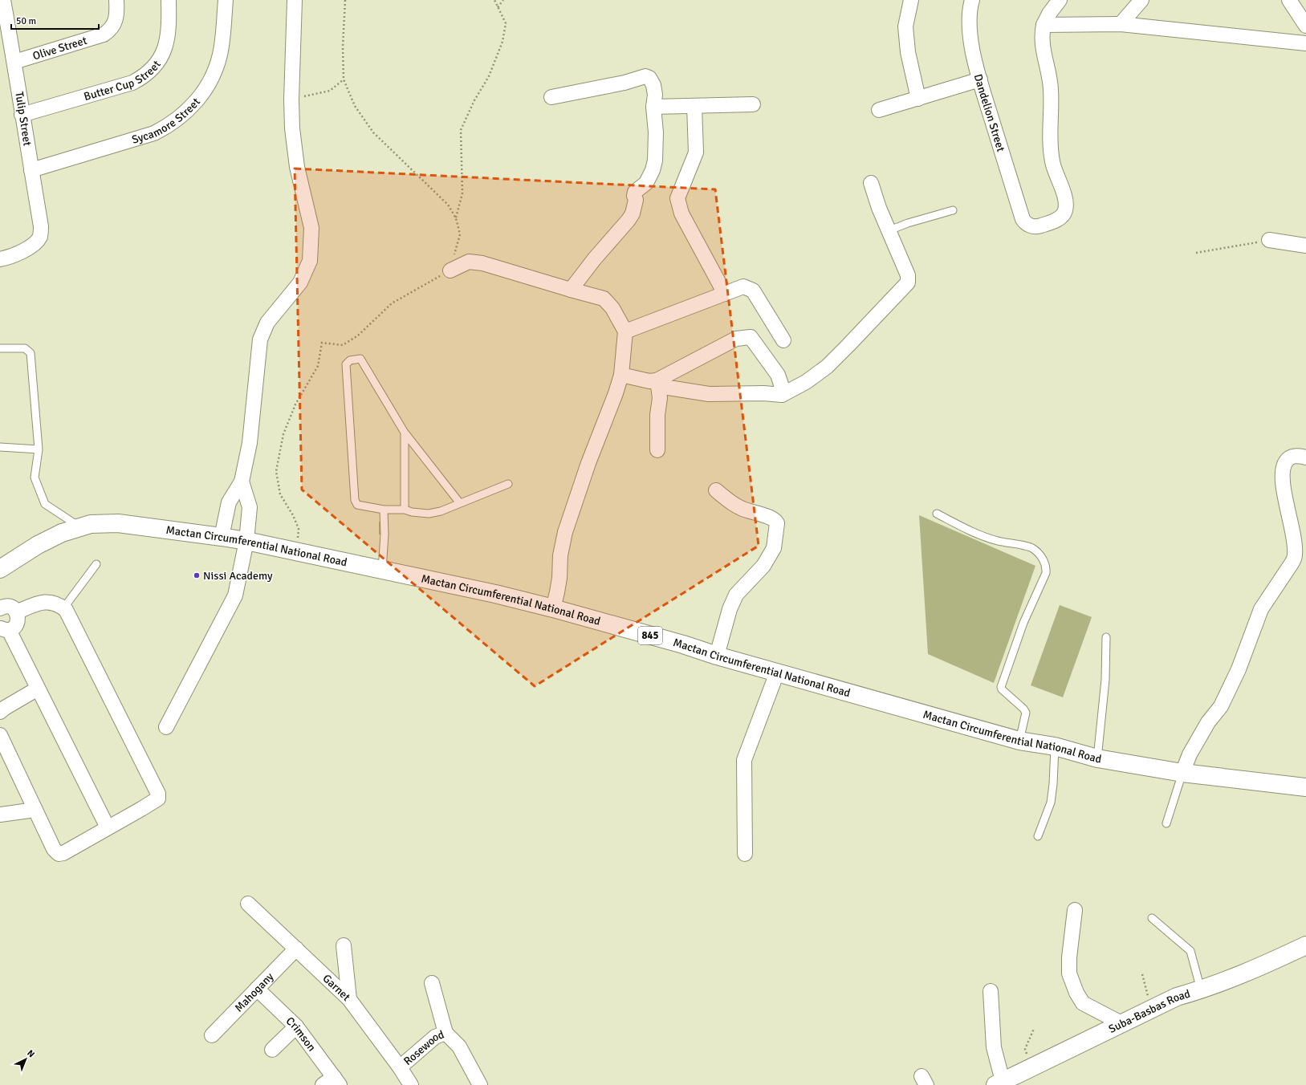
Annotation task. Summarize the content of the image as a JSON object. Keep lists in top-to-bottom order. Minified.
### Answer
{"streets":{"main road":["Mactan Circumferential National Road","845","Suba-Basbas Road"],"street":["Olive Street","Butter Cup Street","Dandelion Street","Tulip Street","Sycamore Street","Garnet","Mahogany","Crimson","Rosewood"]},"crossings":[["Olive Street","Tulip Street"],["Butter Cup Street","Tulip Street"],["Tulip Street","Sycamore Street"],["Garnet","Mahogany"],["Garnet","Rosewood"],["Mahogany","Crimson"]],"places":["Nissi Academy"],"scale_bar":"50 m","north":"top right"}
